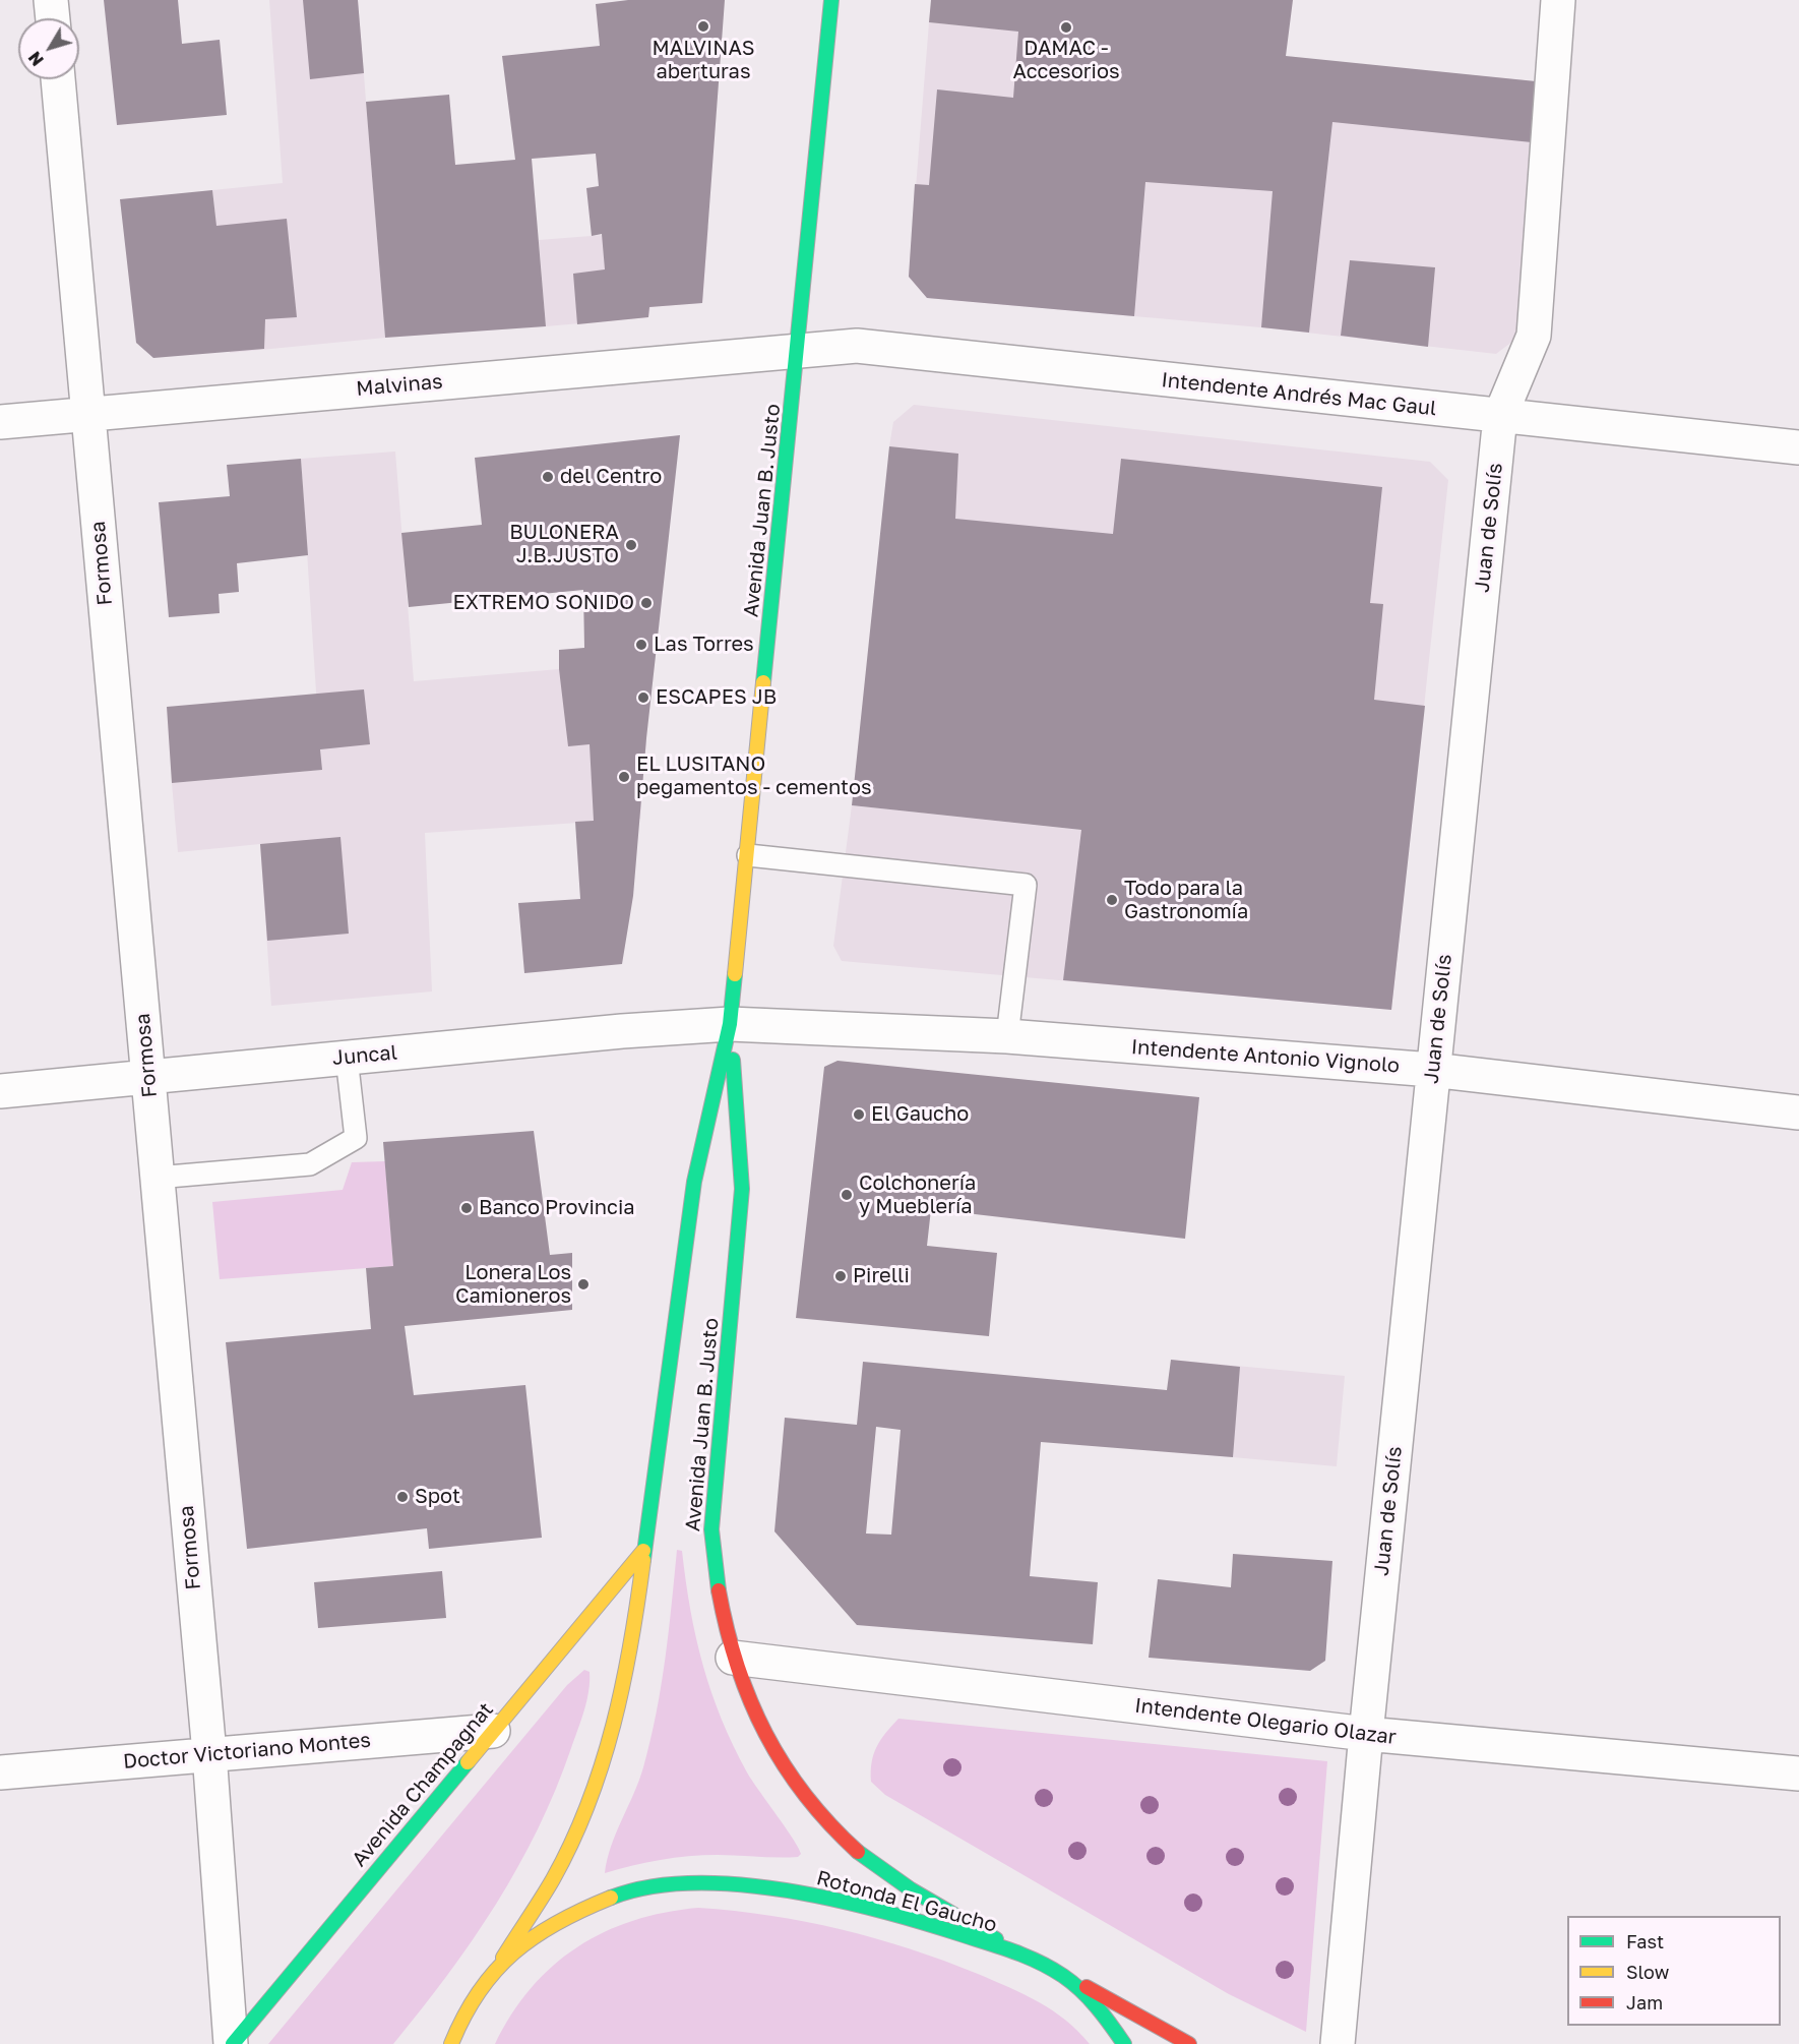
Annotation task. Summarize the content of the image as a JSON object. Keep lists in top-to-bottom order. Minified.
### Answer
{"streets":{"main road":["Avenida Juan B. Justo","Avenida Champagnat","Rotonda El Gaucho"],"street":["Malvinas","Intendente Andrés Mac Gaul","Juan de Solís","Formosa","Juncal","Intendente Antonio Vignolo","Intendente Olegario Olazar","Doctor Victoriano Montes"]},"crossings":[["Malvinas","Intendente Andrés Mac Gaul"],["Malvinas","Avenida Juan B. Justo"],["Malvinas","Formosa"],["Intendente Andrés Mac Gaul","Avenida Juan B. Justo"],["Intendente Andrés Mac Gaul","Juan de Solís"],["Avenida Juan B. Justo","Juncal"],["Avenida Juan B. Justo","Intendente Antonio Vignolo"],["Avenida Juan B. Justo","Intendente Olegario Olazar"],["Avenida Juan B. Justo","Avenida Champagnat"],["Avenida Juan B. Justo","Rotonda El Gaucho"],["Juan de Solís","Intendente Antonio Vignolo"],["Juan de Solís","Intendente Olegario Olazar"],["Formosa","Juncal"],["Formosa","Doctor Victoriano Montes"],["Formosa","Avenida Champagnat"],["Juncal","Intendente Antonio Vignolo"],["Doctor Victoriano Montes","Avenida Champagnat"]],"places":["MALVINAS aberturas","DAMAC - Accesorios","del Centro","BULONERA J.B.JUSTO","EXTREMO SONIDO","Las Torres","ESCAPES JB","EL LUSITANO pegamentos - cementos","Todo para la Gastronomía","El Gaucho","Colchonería y Mueblería","Banco Provincia","Pirelli","Lonera Los Camioneros","Spot"],"legend":["Fast","Slow","Jam"],"north":"bottom left"}
